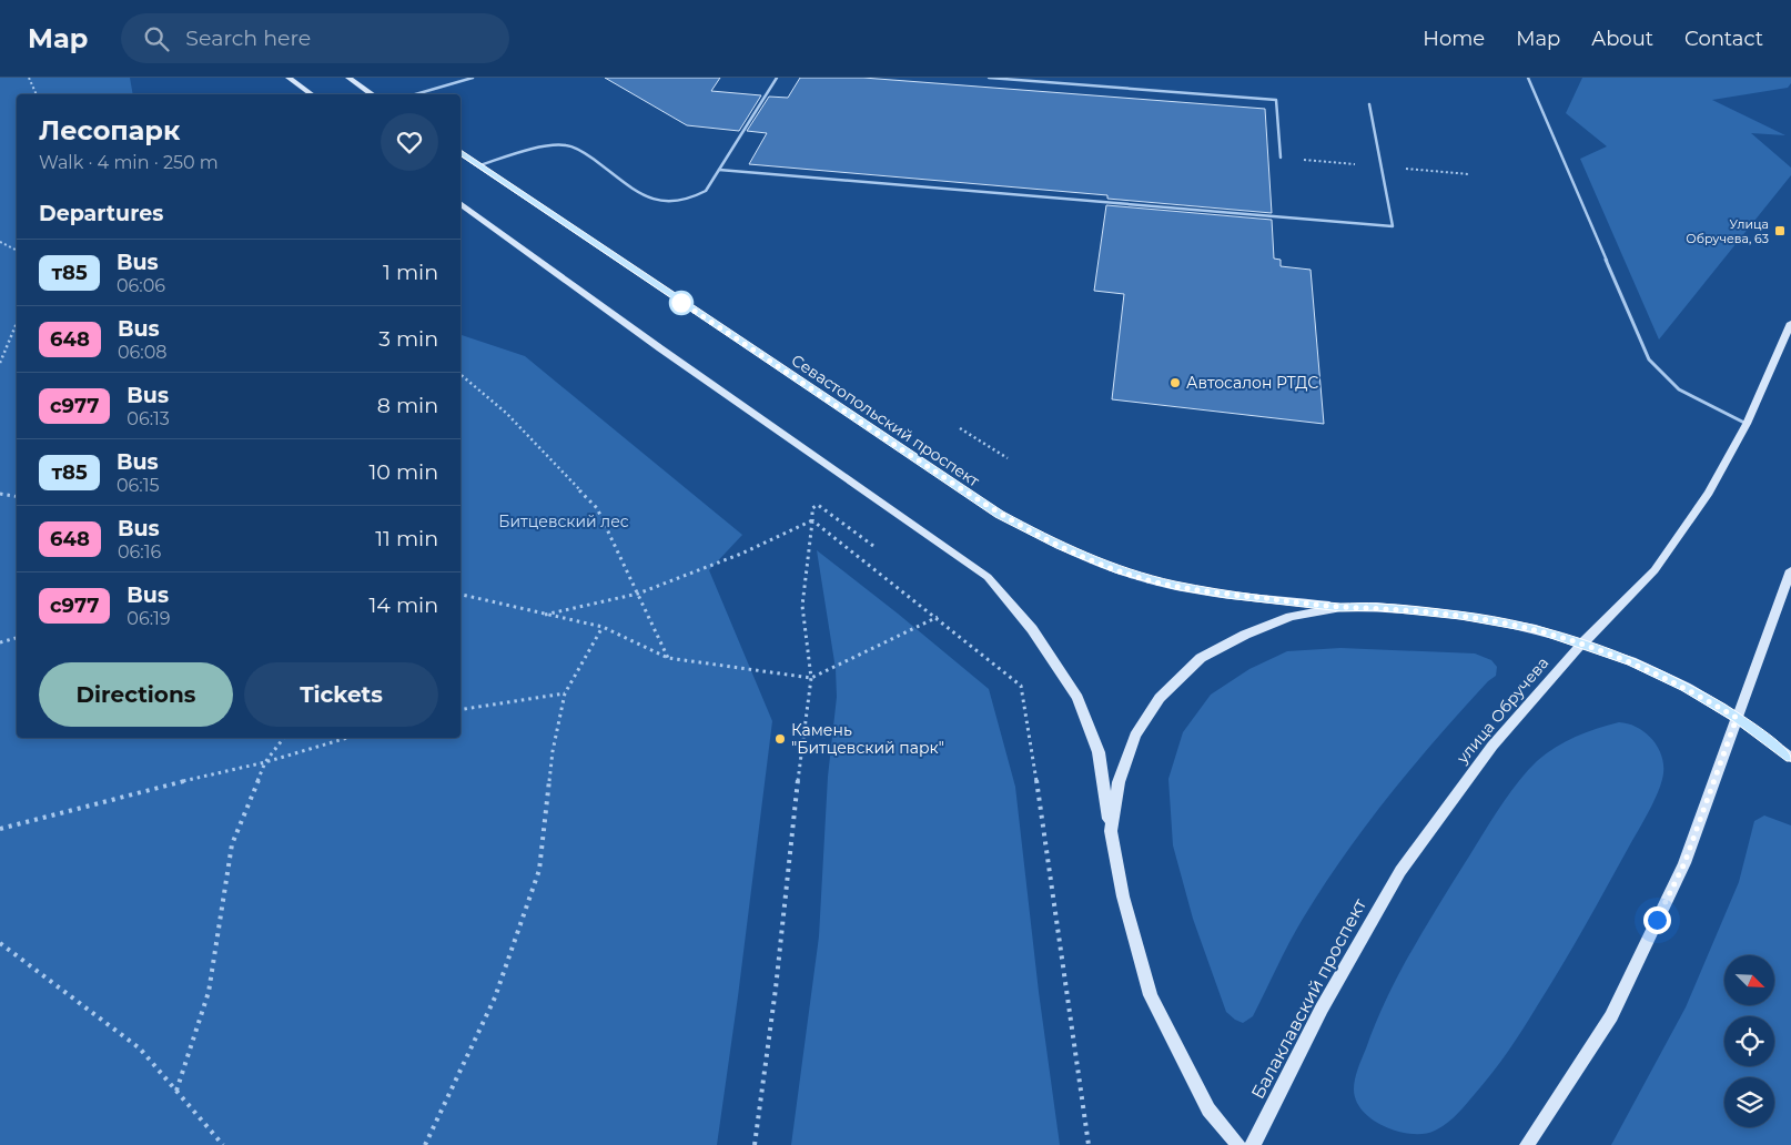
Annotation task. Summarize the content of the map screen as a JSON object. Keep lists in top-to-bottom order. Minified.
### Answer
{"streets":{"main road":["Севастопольский проспект","улица Обручева","Балаклавский проспект"]},"crossings":[["улица Обручева","Балаклавский проспект"]],"parks":["Битцевский лес"],"places":{"transit":["Улица Обручева, 63"],"other":["Автосалон РТДС","Камень \"Битцевский парк\""]},"lines":["bus line т85"],"north":"bottom right","page":{"header":"Map","search":"Search here","nav":["Home","Map","About","Contact"],"heading":[["Лесопарк","Walk · 4 min · 250 m"],"Departures"],"list":[{"mark":"т85","name":"Bus","note":"06:06","value":"1 min"},{"mark":"648","name":"Bus","note":"06:08","value":"3 min"},{"mark":"с977","name":"Bus","note":"06:13","value":"8 min"},{"mark":"т85","name":"Bus","note":"06:15","value":"10 min"},{"mark":"648","name":"Bus","note":"06:16","value":"11 min"},{"mark":"с977","name":"Bus","note":"06:19","value":"14 min"}],"buttons":["Directions","Tickets"]}}
